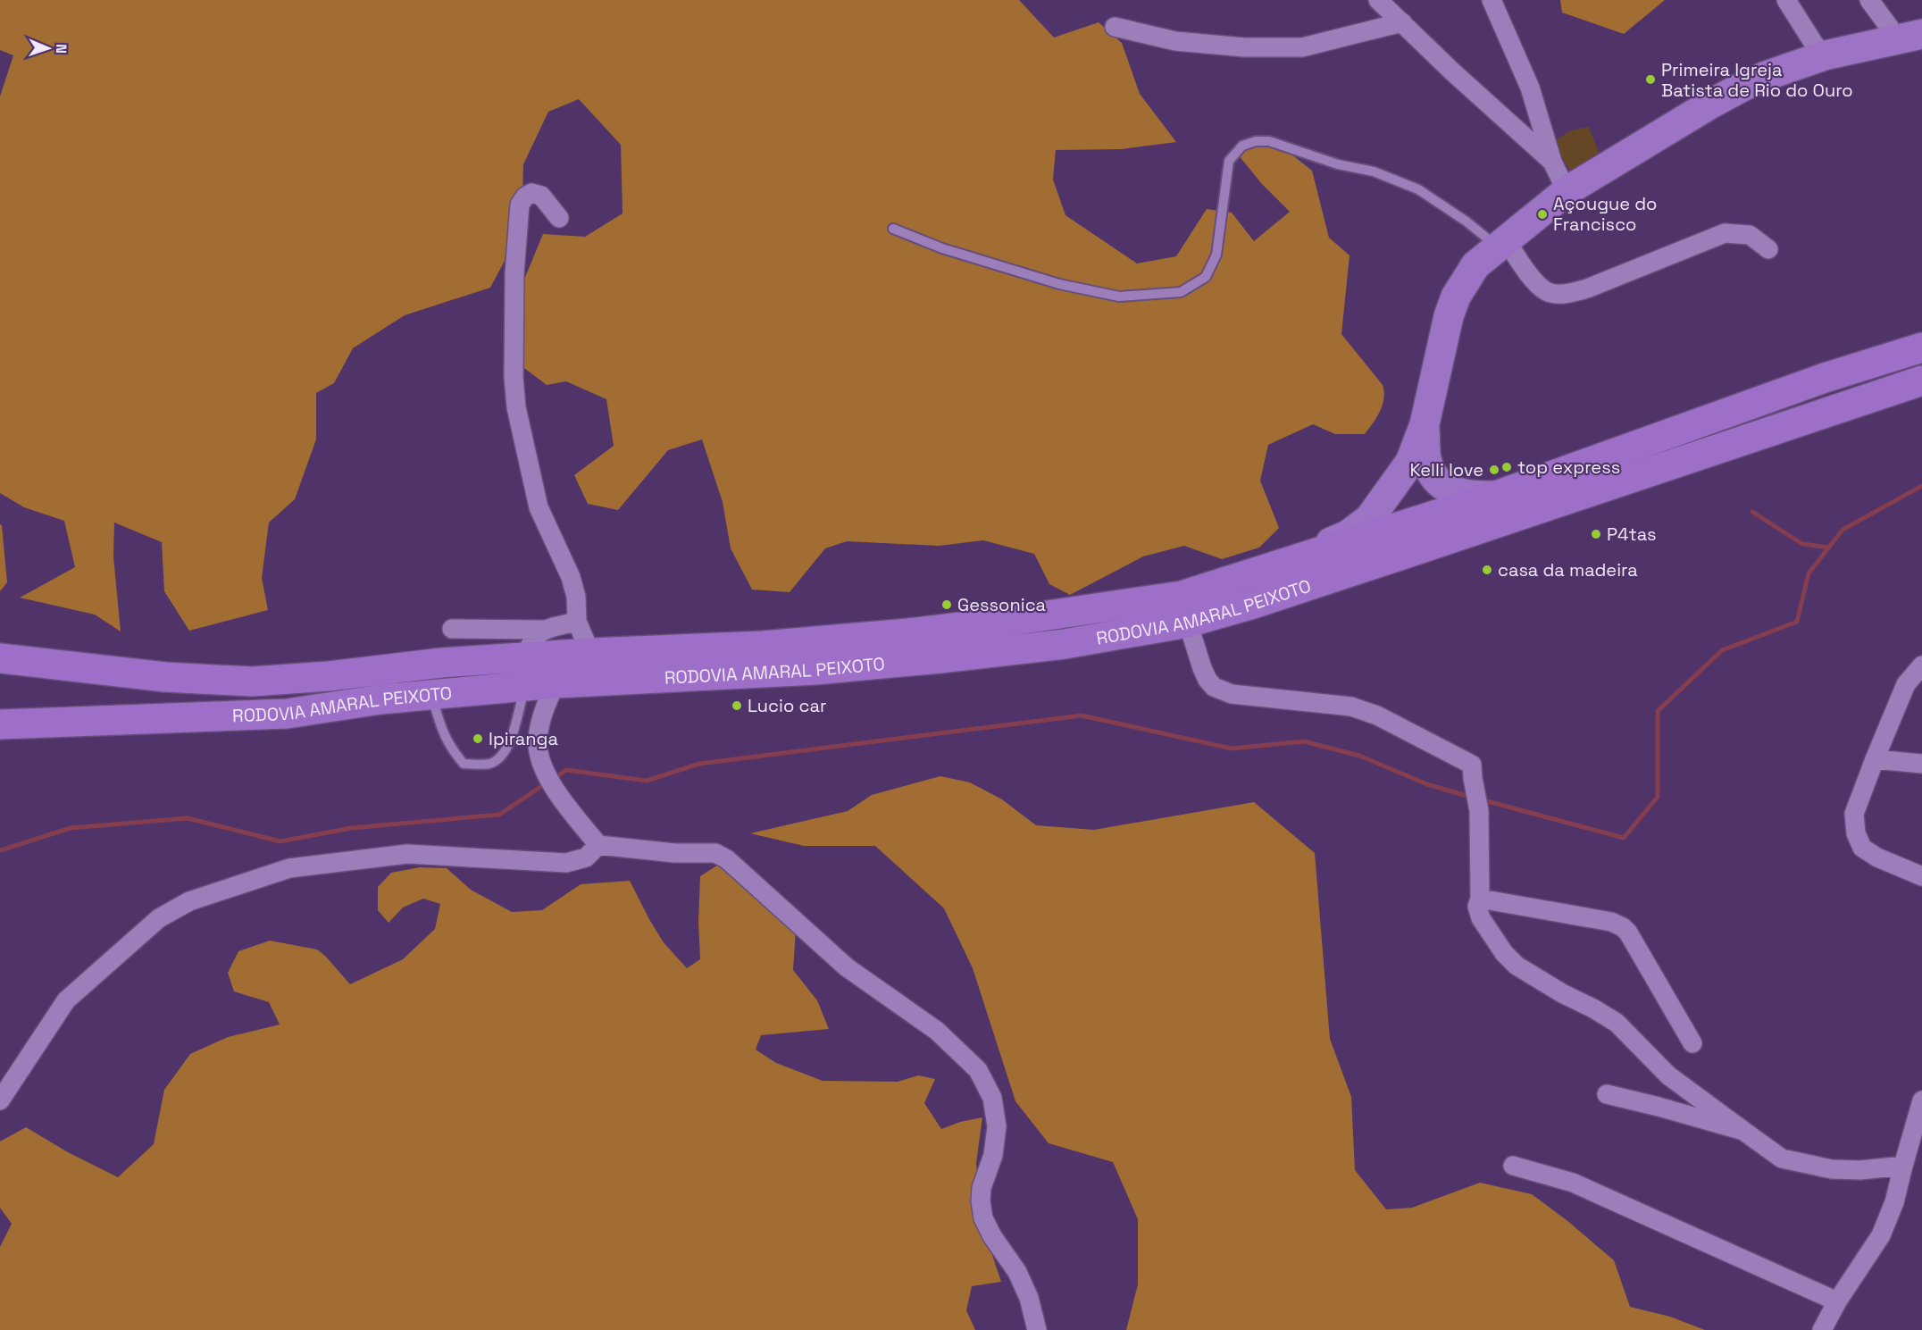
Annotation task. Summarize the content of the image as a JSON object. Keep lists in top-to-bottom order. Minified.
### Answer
{"streets":{"highway":["RODOVIA AMARAL PEIXOTO"]},"places":["Primeira Igreja Batista de Rio do Ouro","Açougue do Francisco","top express","Kelli love","P4tas","casa da madeira","Gessonica","Lucio car","Ipiranga"],"north":"right"}
